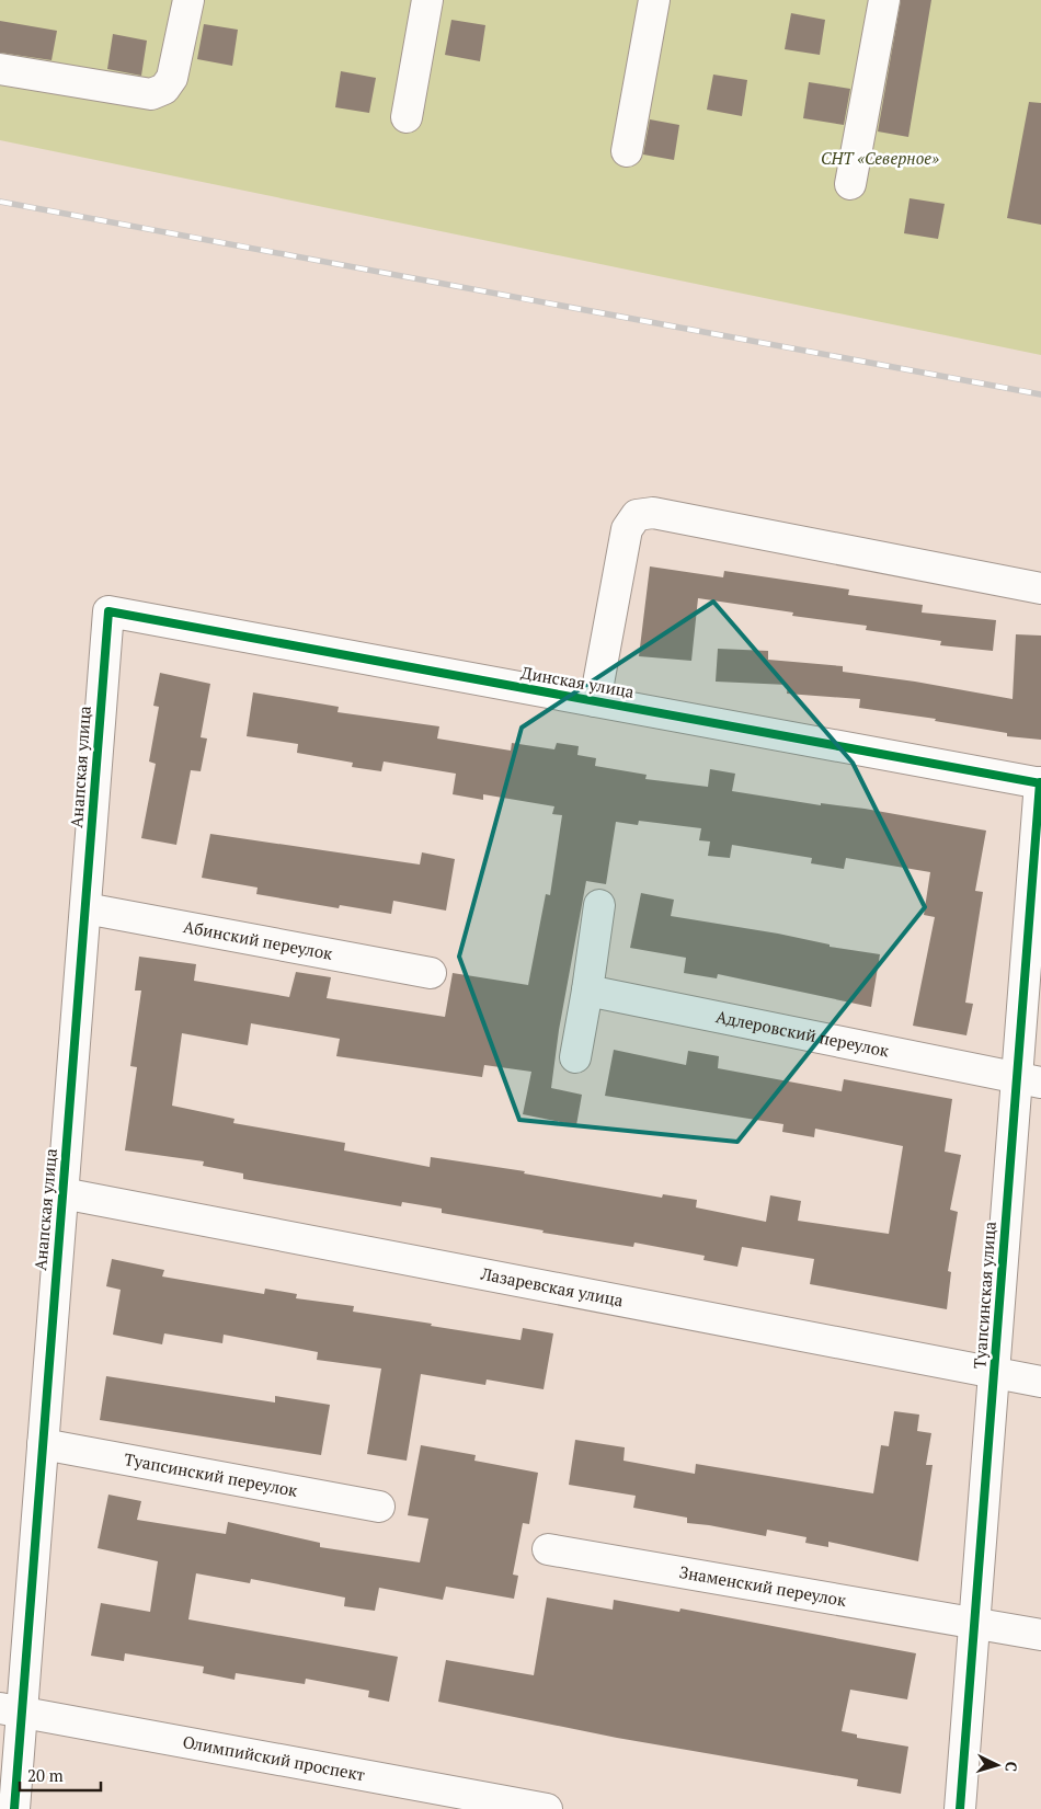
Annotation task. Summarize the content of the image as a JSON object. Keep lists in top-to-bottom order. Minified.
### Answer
{"streets":{"street":["Динская улица","Анапская улица","Абинский переулок","Адлеровский переулок","Лазаревская улица","Туапсинская улица","Туапсинский переулок","Знаменский переулок","Олимпийский проспект"]},"crossings":[["Динская улица","Анапская улица"],["Динская улица","Туапсинская улица"],["Анапская улица","Абинский переулок"],["Анапская улица","Лазаревская улица"],["Анапская улица","Туапсинский переулок"],["Анапская улица","Олимпийский проспект"],["Адлеровский переулок","Туапсинская улица"],["Лазаревская улица","Туапсинская улица"],["Туапсинская улица","Знаменский переулок"]],"parks":["СНТ «Северное»"],"scale_bar":"20 m","north":"right"}
